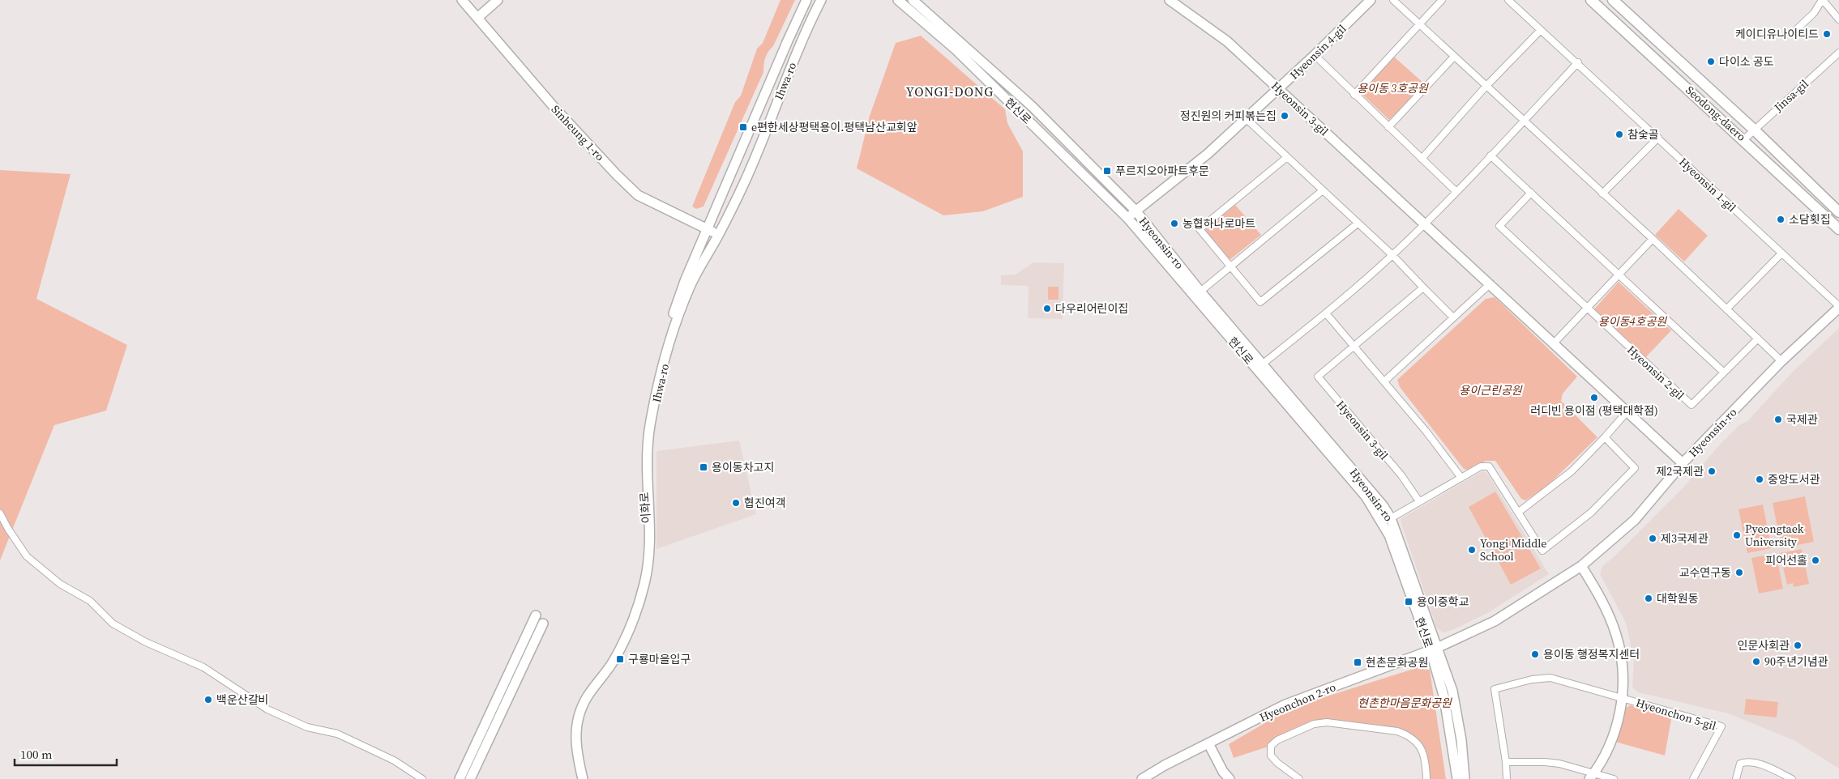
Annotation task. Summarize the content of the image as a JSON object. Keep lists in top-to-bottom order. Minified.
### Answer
{"streets":{"main road":["Seodong-daero"],"street":["Hyeonsin 4-gil","Ihwa-ro","Jinsa-gil","Hyeonsin 3-gil","현신로","Sinheung 1-ro","Hyeonsin 1-gil","Hyeonsin-ro","Hyeonsin 2-gil","이화로","Hyeonchon 2-ro","Hyeonchon 5-gil"]},"crossings":[["Hyeonsin 4-gil","Hyeonsin 3-gil"],["Hyeonsin 4-gil","현신로"],["Hyeonsin 4-gil","Hyeonsin-ro"],["Ihwa-ro","Sinheung 1-ro"],["Jinsa-gil","Seodong-daero"],["Hyeonsin 3-gil","Hyeonsin-ro"],["현신로","Hyeonsin-ro"],["현신로","Hyeonchon 2-ro"],["Sinheung 1-ro","이화로"],["Hyeonsin 1-gil","Hyeonsin-ro"],["Hyeonsin-ro","Hyeonchon 2-ro"],["Hyeonsin-ro","Hyeonchon 5-gil"]],"districts":["YONGI-DONG"],"parks":["용이동 3호공원","용이동4호공원","용이근린공원","현촌한마음문화공원"],"places":{"other":["케이디유나이티드","다이소 공도","정진원의 커피볶는집","참숯골","소담횟집","농협하나로마트","다우리어린이집","러디빈 용이점 (평택대학점)","국제관","제2국제관","중앙도서관","협진여객","Pyeongtaek University","제3국제관","Yongi Middle School","피어선홀","교수연구동","대학원동","인문사회관","용이동 행정복지센터","90주년기념관","백운산갈비"],"transit":["e편한세상평택용이.평택남산교회앞","푸르지오아파트후문","용이동차고지","용이중학교","구룡마을입구","현촌문화공원"]},"scale_bar":"100 m"}
